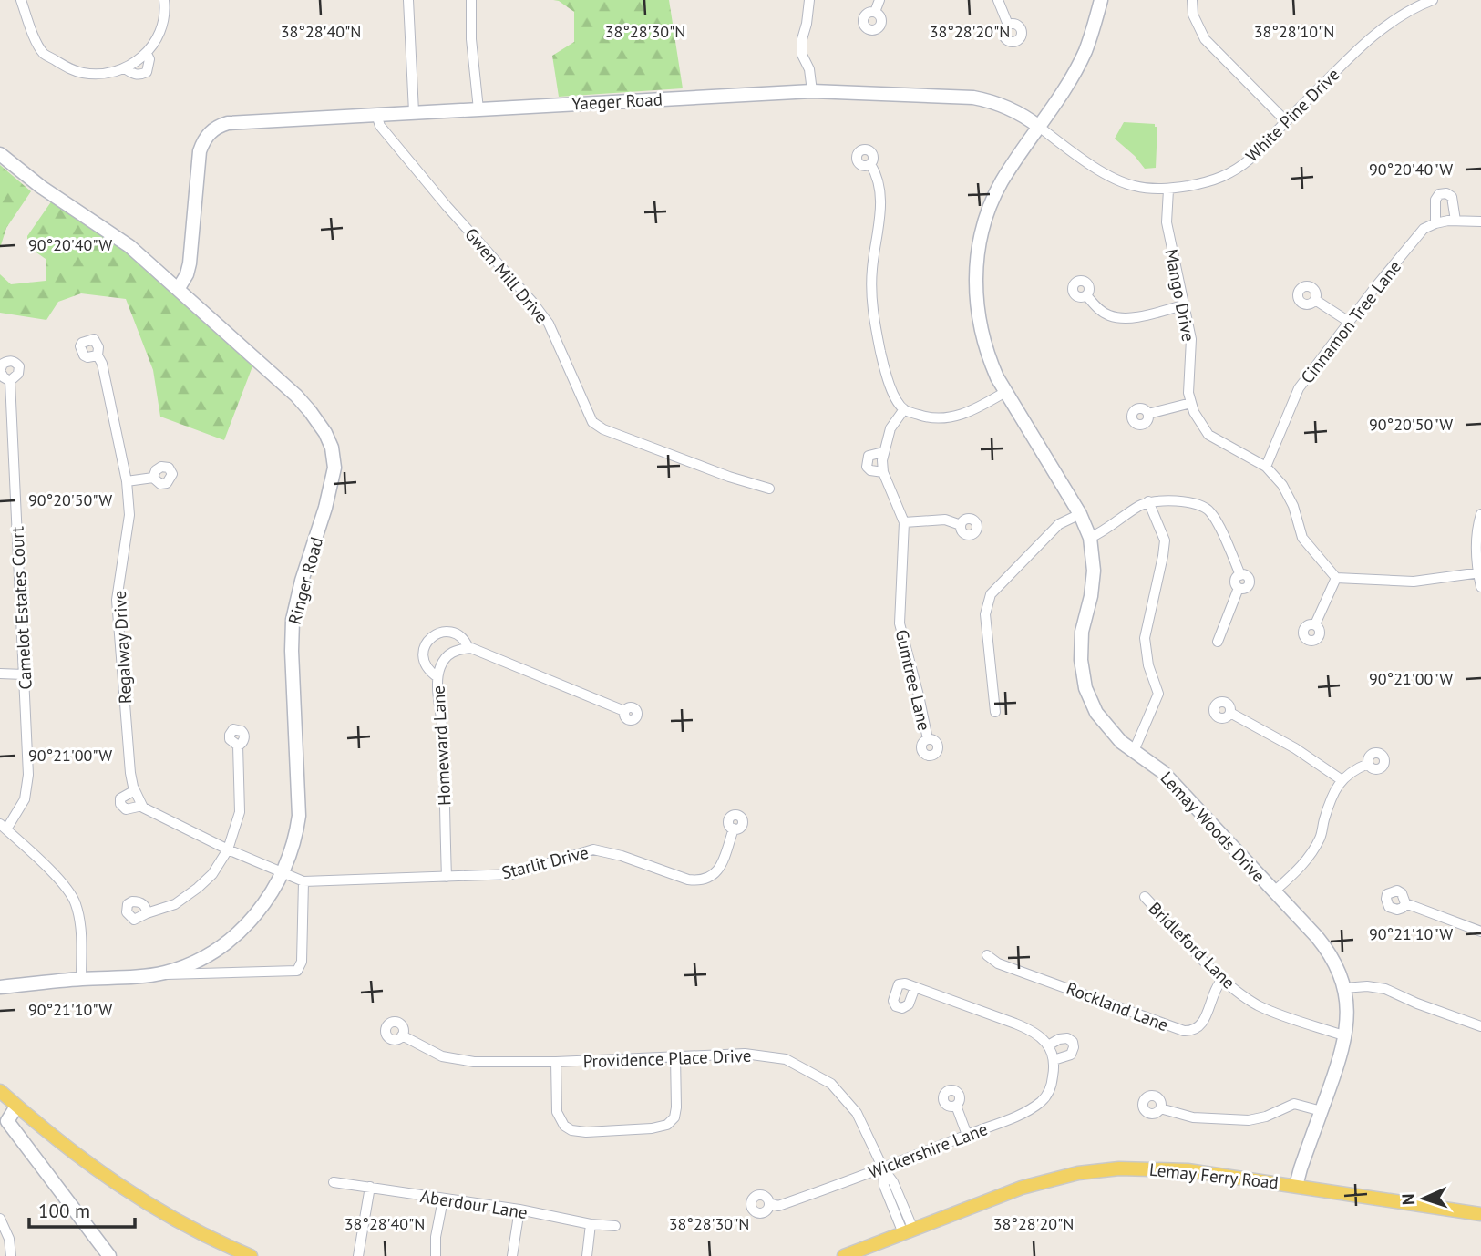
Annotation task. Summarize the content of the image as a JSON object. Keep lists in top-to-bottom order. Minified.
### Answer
{"streets":{"main road":["Lemay Ferry Road"],"street":["Yaeger Road","White Pine Drive","Gwen Mill Drive","Mango Drive","Cinnamon Tree Lane","Ringer Road","Camelot Estates Court","Regalway Drive","Gumtree Lane","Homeward Lane","Lemay Woods Drive","Starlit Drive","Bridleford Lane","Rockland Lane","Providence Place Drive","Wickershire Lane","Aberdour Lane"]},"crossings":[["Yaeger Road","White Pine Drive"],["Yaeger Road","Gwen Mill Drive"],["Yaeger Road","Ringer Road"],["Yaeger Road","Lemay Woods Drive"],["White Pine Drive","Mango Drive"],["White Pine Drive","Lemay Woods Drive"],["Mango Drive","Cinnamon Tree Lane"],["Ringer Road","Starlit Drive"],["Homeward Lane","Starlit Drive"],["Lemay Woods Drive","Bridleford Lane"],["Lemay Woods Drive","Lemay Ferry Road"],["Bridleford Lane","Rockland Lane"],["Providence Place Drive","Wickershire Lane"],["Providence Place Drive","Lemay Ferry Road"]],"scale_bar":"100 m","north":"left","coordinates":["38°28'40\"N","38°28'30\"N","38°28'20\"N","38°28'10\"N","90°20'40\"W","90°20'50\"W","90°21'00\"W","90°21'10\"W"]}
